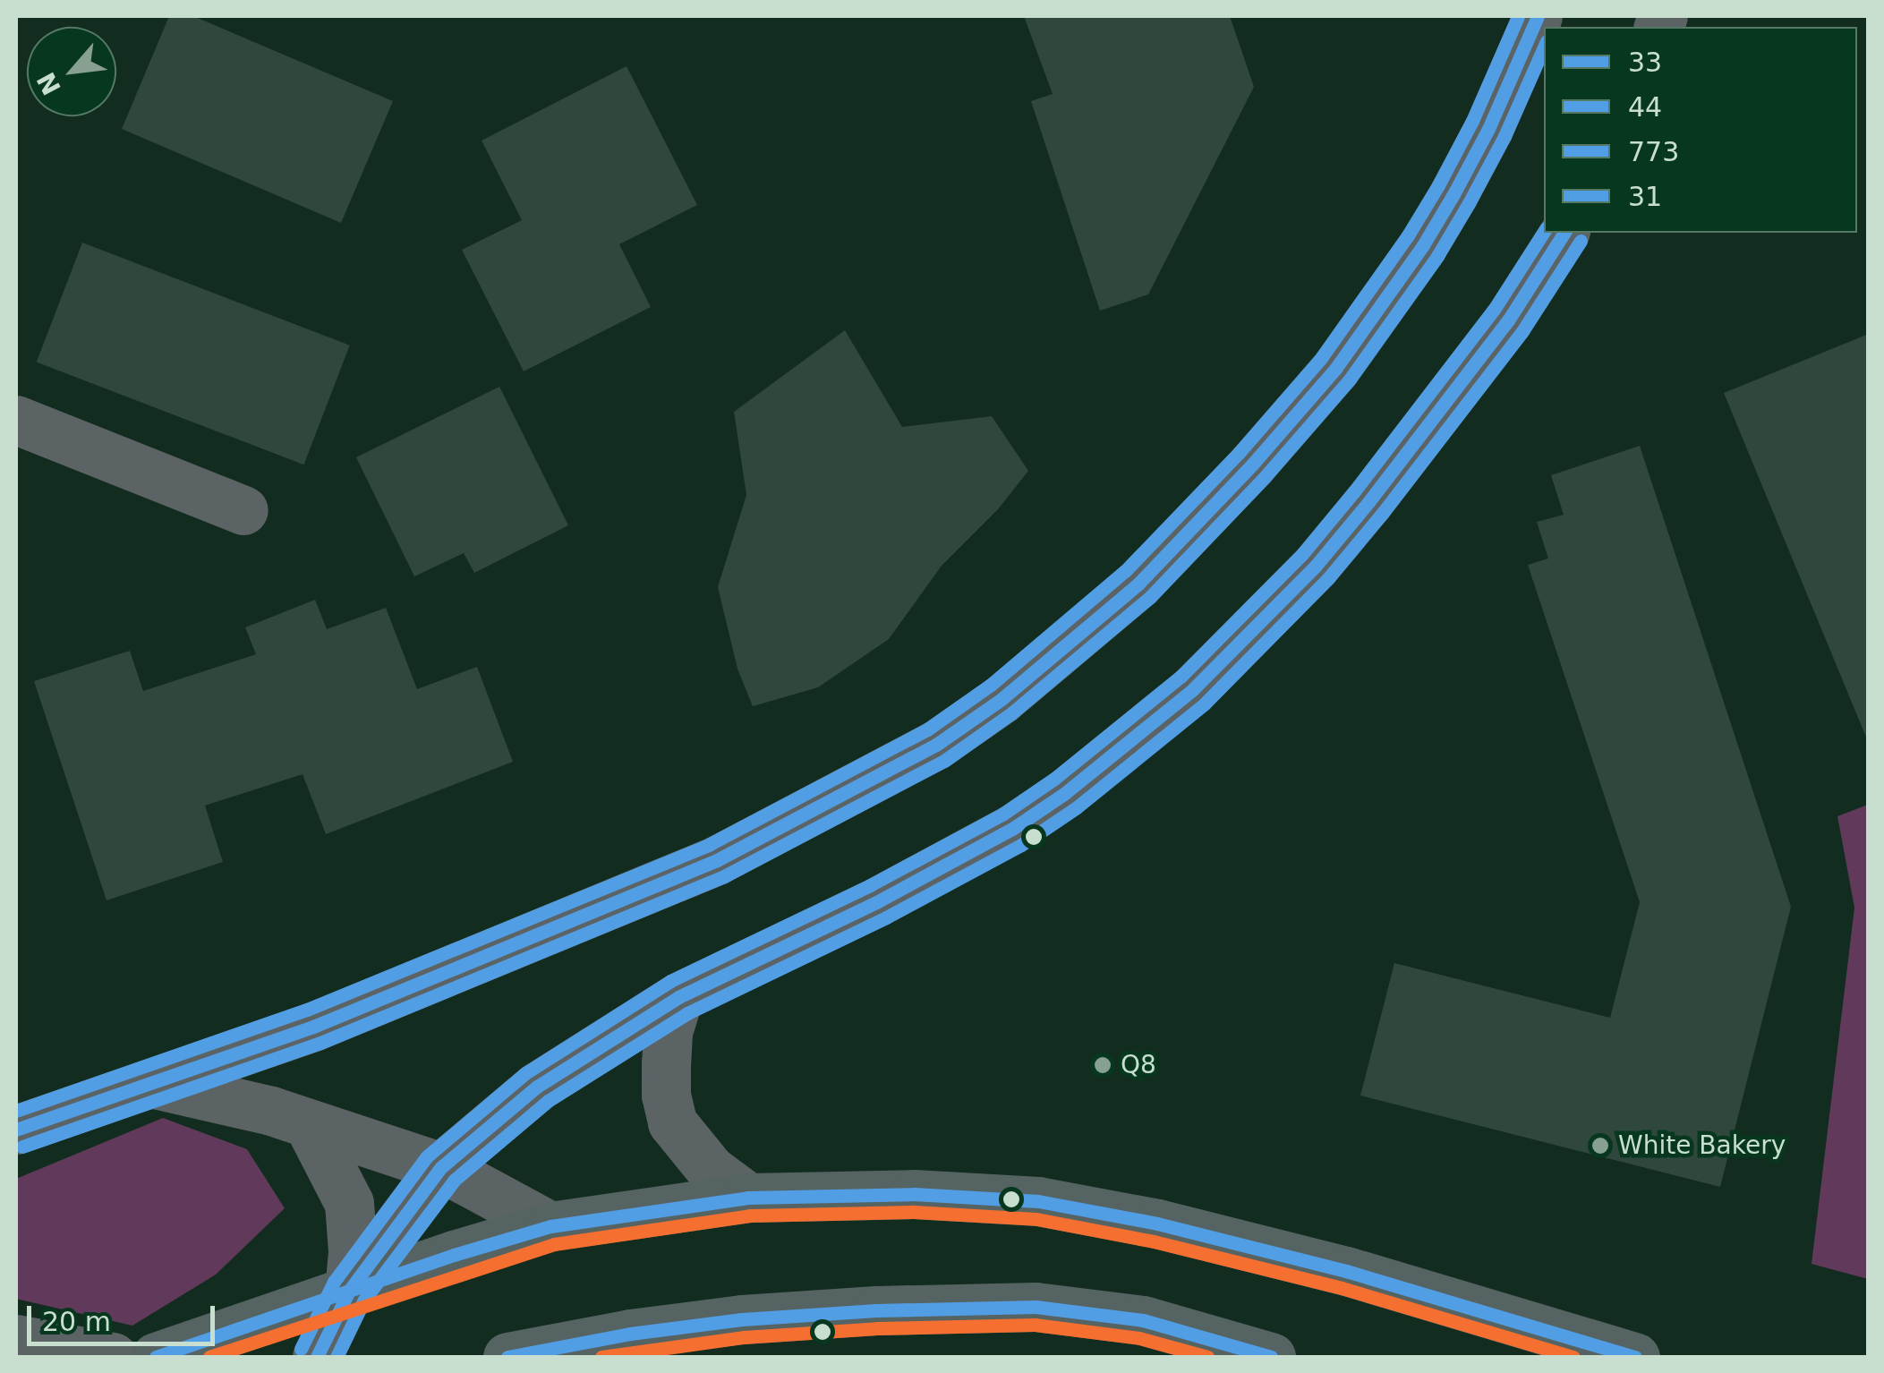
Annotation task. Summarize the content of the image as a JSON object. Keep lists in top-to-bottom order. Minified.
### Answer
{"places":["Q8","White Bakery"],"lines":["transit line 33","transit line 773","transit line 44","transit line 31"],"legend":["33","44","773","31"],"scale_bar":"20 m","north":"bottom left"}
